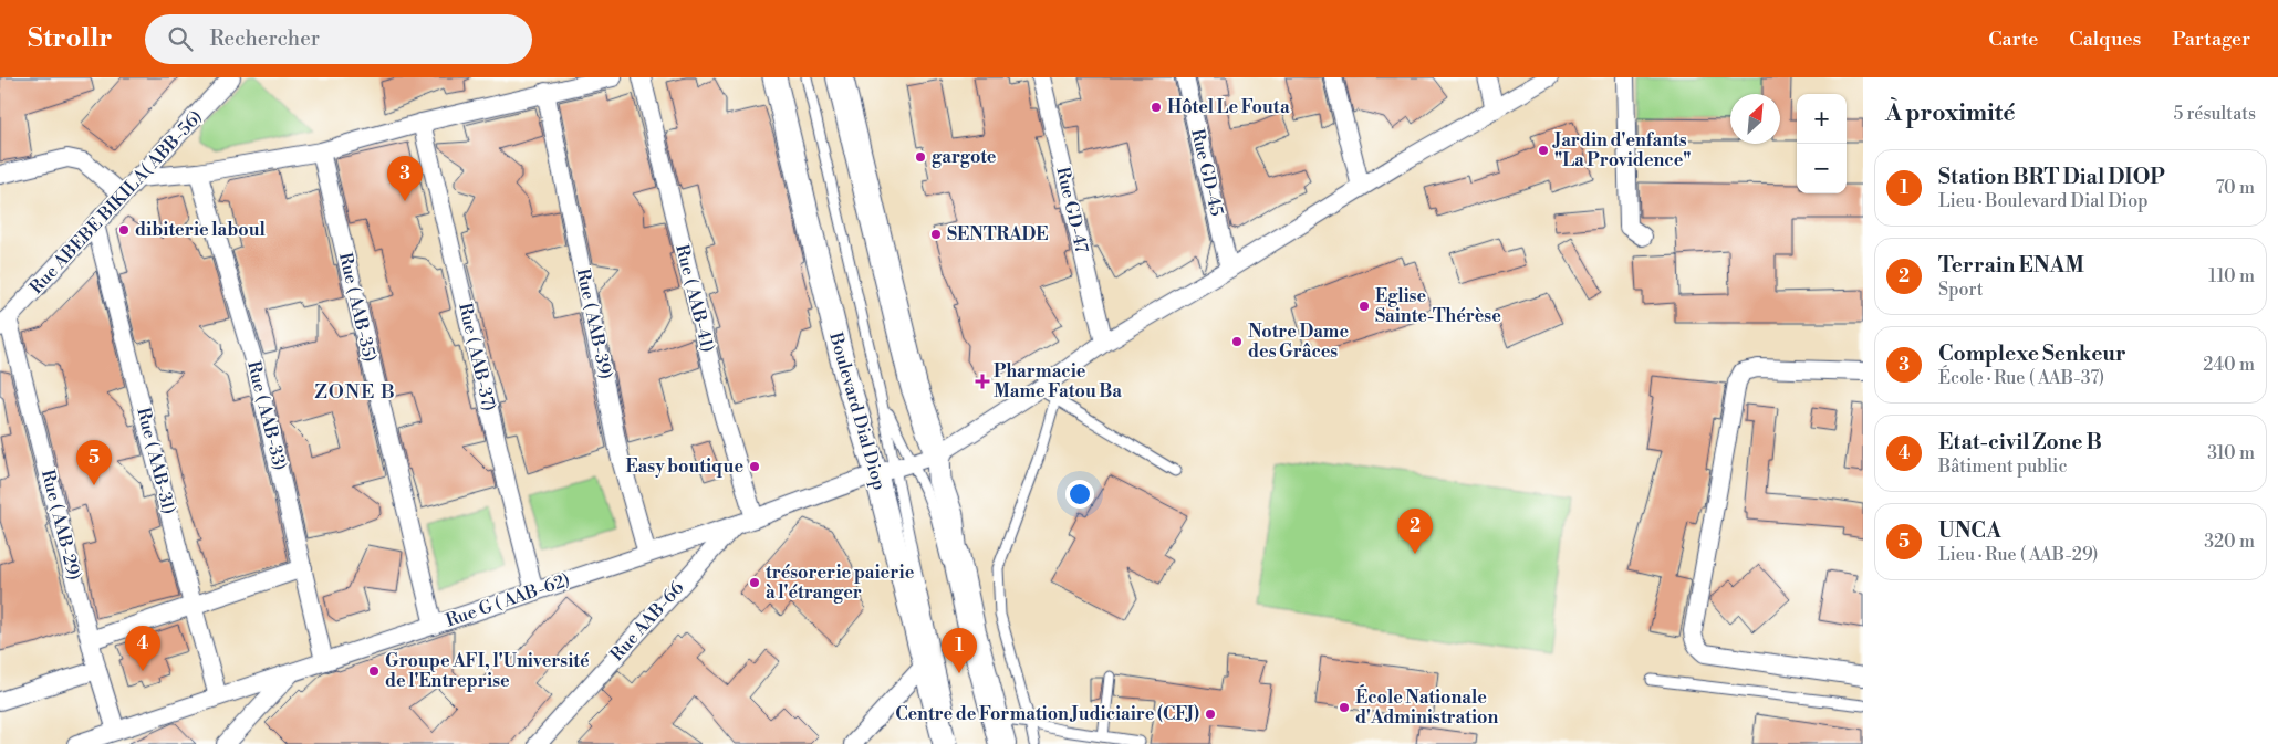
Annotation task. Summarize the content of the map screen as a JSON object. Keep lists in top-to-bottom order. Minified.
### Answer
{"streets":{"street":["Rue GD-45","Rue ABEBE BIKILA( ABB-56)","Rue GD-47","Rue ( AAB-41)","Rue ( AAB-35)","Rue ( AAB-39)","Rue ( AAB-37)","Boulevard Dial Diop","Rue ( AAB-33)","Rue ( AAB-31)","Rue ( AAB-29)","Rue G ( AAB-62)","Rue AAB-66"]},"crossings":[["Rue GD-45","Rue G ( AAB-62)"],["Rue ABEBE BIKILA( ABB-56)","Rue ( AAB-31)"],["Rue ABEBE BIKILA( ABB-56)","Rue ( AAB-29)"],["Rue GD-47","Rue G ( AAB-62)"],["Rue ( AAB-41)","Rue G ( AAB-62)"],["Rue ( AAB-35)","Rue G ( AAB-62)"],["Rue ( AAB-39)","Rue G ( AAB-62)"],["Rue ( AAB-37)","Rue G ( AAB-62)"],["Boulevard Dial Diop","Rue G ( AAB-62)"],["Rue ( AAB-33)","Rue G ( AAB-62)"],["Rue ( AAB-31)","Rue G ( AAB-62)"],["Rue ( AAB-29)","Rue G ( AAB-62)"],["Rue G ( AAB-62)","Rue AAB-66"]],"districts":["ZONE B"],"places":{"other":["Hôtel Le Fouta","Jardin d'enfants \"La Providence\"","gargote","dibiterie laboul","SENTRADE","Eglise Sainte-Thérèse","Notre Dame des Grâces","Easy boutique","trésorerie paierie à l'étranger","Groupe AFI, l'Université de l'Entreprise","École Nationale d'Administration","Centre de Formation Judiciaire (CFJ)"],"health":["Pharmacie Mame Fatou Ba"]},"north":"top right","page":{"header":"Strollr","search":"Rechercher","nav":["Carte","Calques","Partager"],"heading":["À proximité","5 résultats"],"map_buttons":["+","−"],"list":[{"mark":"1","name":"Station BRT Dial DIOP","note":"Lieu · Boulevard Dial Diop","value":"70 m"},{"mark":"2","name":"Terrain ENAM","note":"Sport","value":"110 m"},{"mark":"3","name":"Complexe Senkeur","note":"École · Rue ( AAB-37)","value":"240 m"},{"mark":"4","name":"Etat-civil Zone B","note":"Bâtiment public","value":"310 m"},{"mark":"5","name":"UNCA","note":"Lieu · Rue ( AAB-29)","value":"320 m"}],"pins":["3","5","2","4","1"]}}
